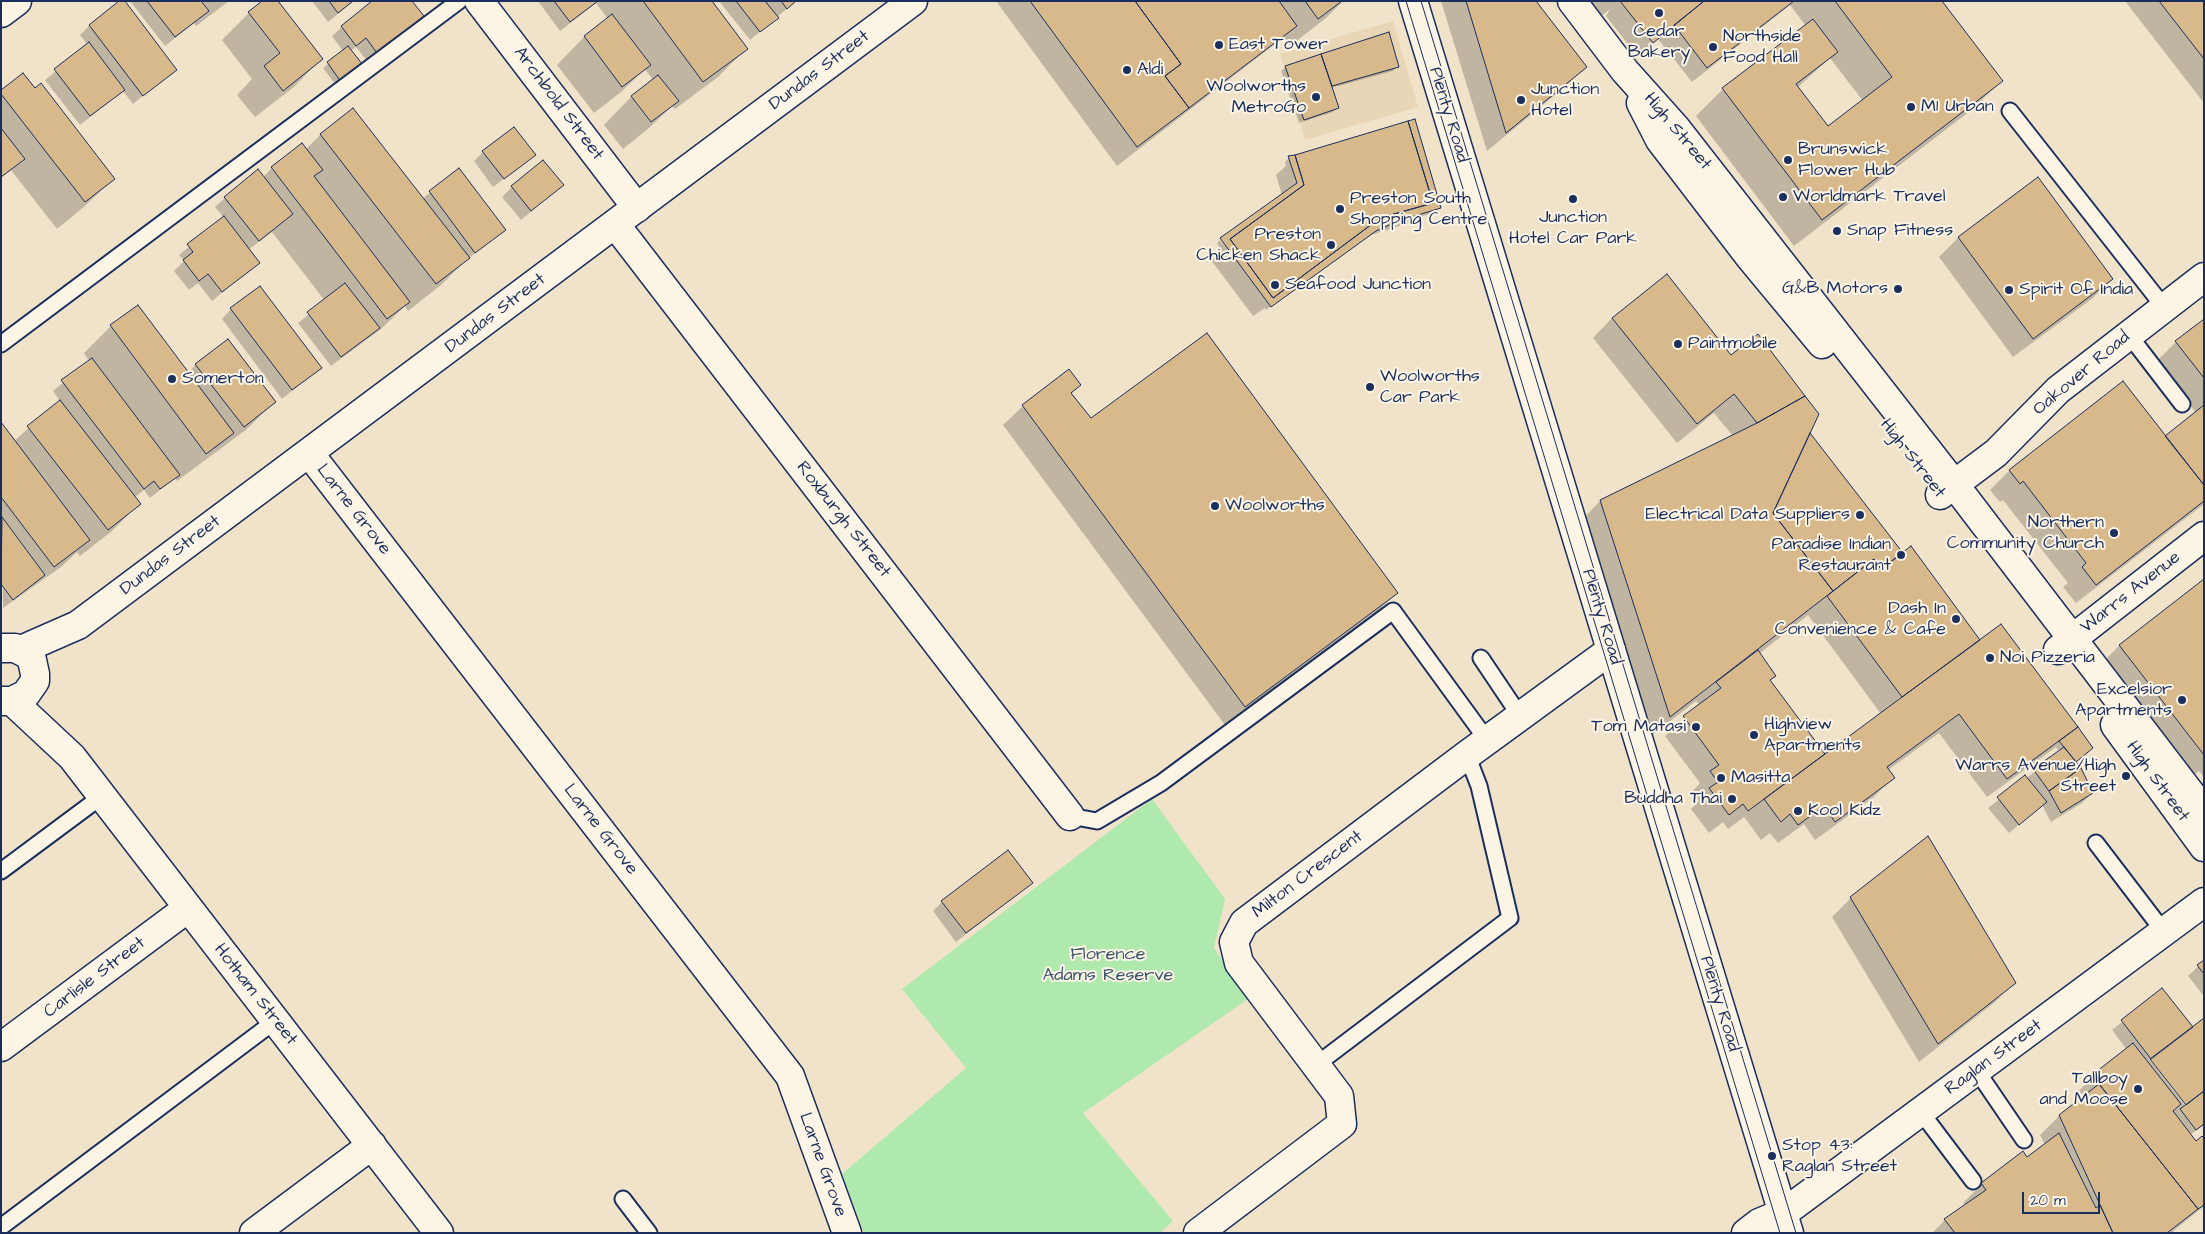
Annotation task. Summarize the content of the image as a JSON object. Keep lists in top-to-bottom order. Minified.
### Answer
{"streets":{"street":["Dundas Street","Archbold Street","Plenty Road","High Street","Oakover Road","Larne Grove","Roxburgh Street","Warrs Avenue","Milton Crescent","Carlisle Street","Hotham Street","Raglan Street"]},"crossings":[["Dundas Street","Archbold Street"],["Dundas Street","Larne Grove"],["Dundas Street","Roxburgh Street"],["Dundas Street","Hotham Street"],["Plenty Road","Milton Crescent"],["Plenty Road","Raglan Street"],["High Street","Oakover Road"],["High Street","Warrs Avenue"],["Carlisle Street","Hotham Street"]],"parks":["Florence Adams Reserve"],"places":["Cedar Bakery","East Tower","Northside Food Hall","Aldi","Woolworths MetroGo","Junction Hotel","M1 Urban","Brunswick Flower Hub","Worldmark Travel","Junction Hotel Car Park","Preston South Shopping Centre","Snap Fitness","Preston Chicken Shack","Seafood Junction","G&B Motors","Spirit Of India","Paintmobile","Somerton","Woolworths Car Park","Woolworths","Electrical Data Suppliers","Northern Community Church","Paradise Indian Restaurant","Dash In Convenience & Cafe","Noi Pizzeria","Excelsior Apartments","Tom Matasi","Highview Apartments","Warrs Avenue/High Street","Masitta","Buddha Thai","Kool Kidz","Tallboy and Moose","Stop 43: Raglan Street"],"scale_bar":"20 m"}
